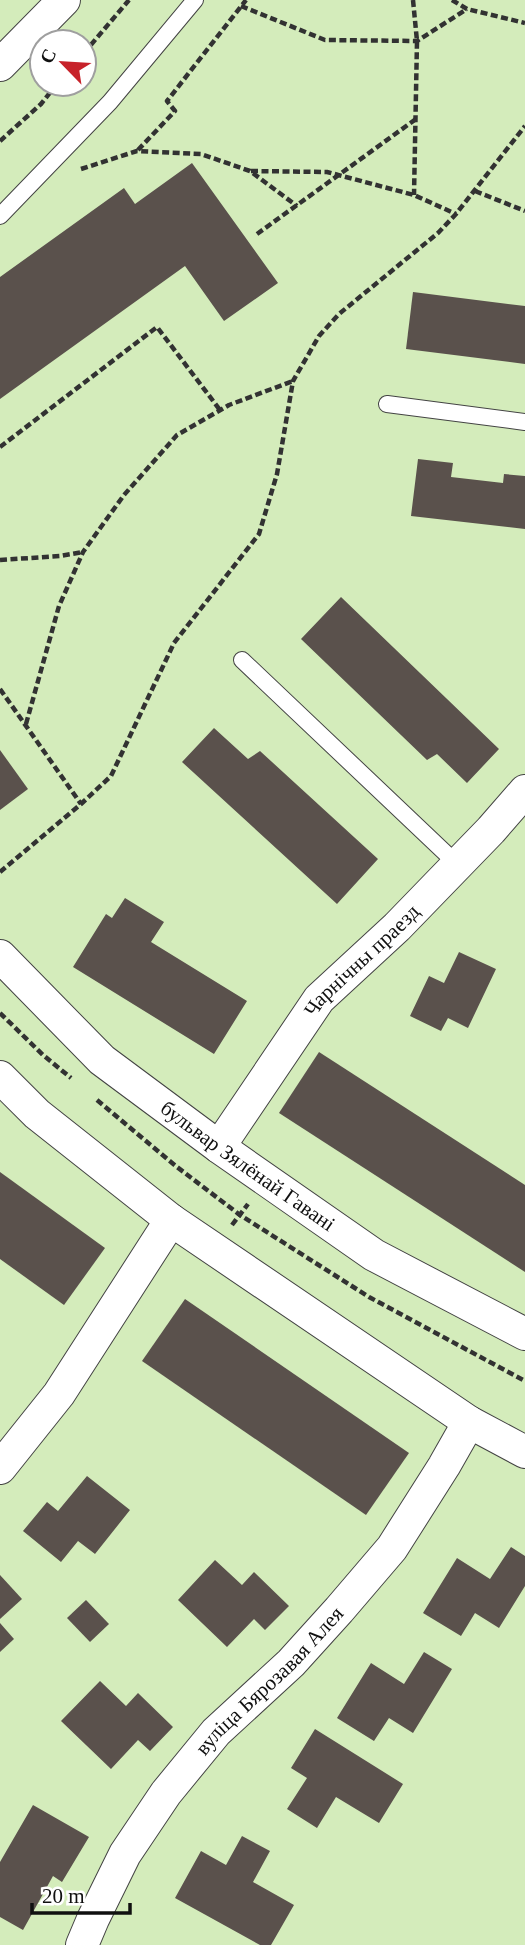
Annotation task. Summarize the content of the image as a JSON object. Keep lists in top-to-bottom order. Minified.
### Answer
{"streets":{"street":["Чарнічны праезд","бульвар Зялёнай Гавані","вуліца Бярозавая Алея"]},"crossings":[["Чарнічны праезд","бульвар Зялёнай Гавані"]],"scale_bar":"20 m","north":"top left"}
